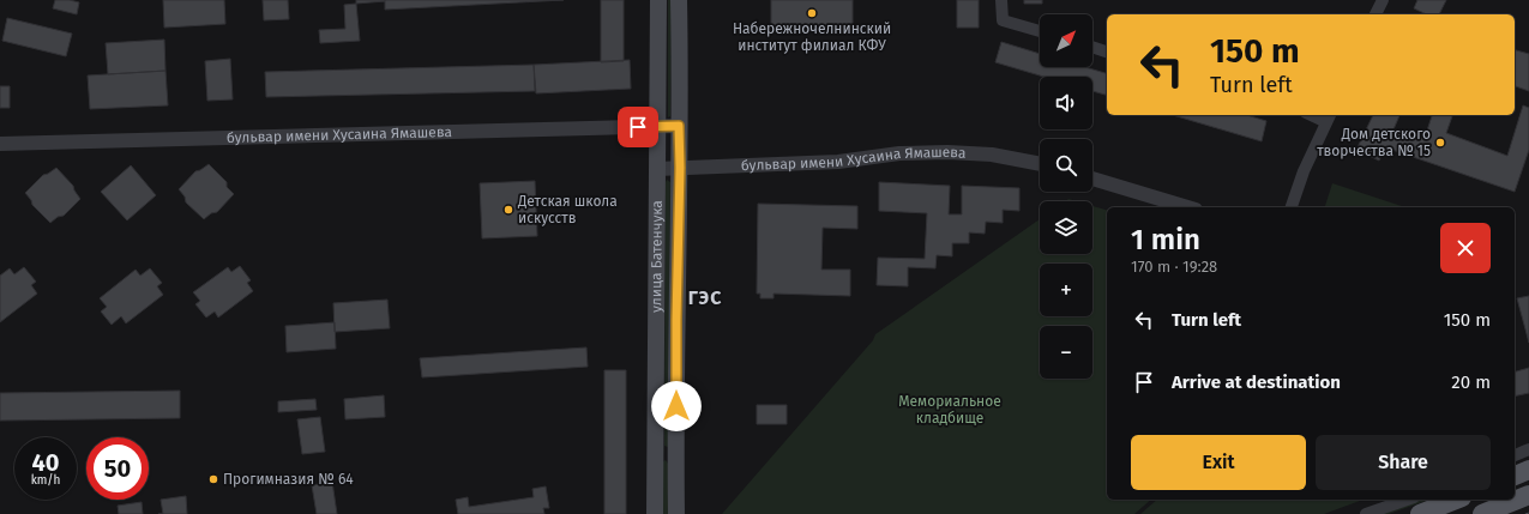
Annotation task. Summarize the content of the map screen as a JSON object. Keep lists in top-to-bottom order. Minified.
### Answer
{"streets":{"main road":["улица Батенчука"],"street":["бульвар имени Хусаина Ямашева"]},"crossings":[["бульвар имени Хусаина Ямашева","улица Батенчука"]],"districts":["ГЭС"],"parks":["Мемориальное кладбище"],"places":["Набережночелнинский институт филиал КФУ","Дом детского творчества № 15","Детская школа искусств","Прогимназия № 64"],"north":"top right","page":{"map_buttons":["+","−"],"turn":["150 m","Turn left"],"heading":["1 min","170 m · 19:28"],"list":[{"name":"Turn left","value":"150 m"},{"name":"Arrive at destination","value":"20 m"}],"buttons":["Exit","Share"],"speed":"40 km/h","limit":"50"}}
